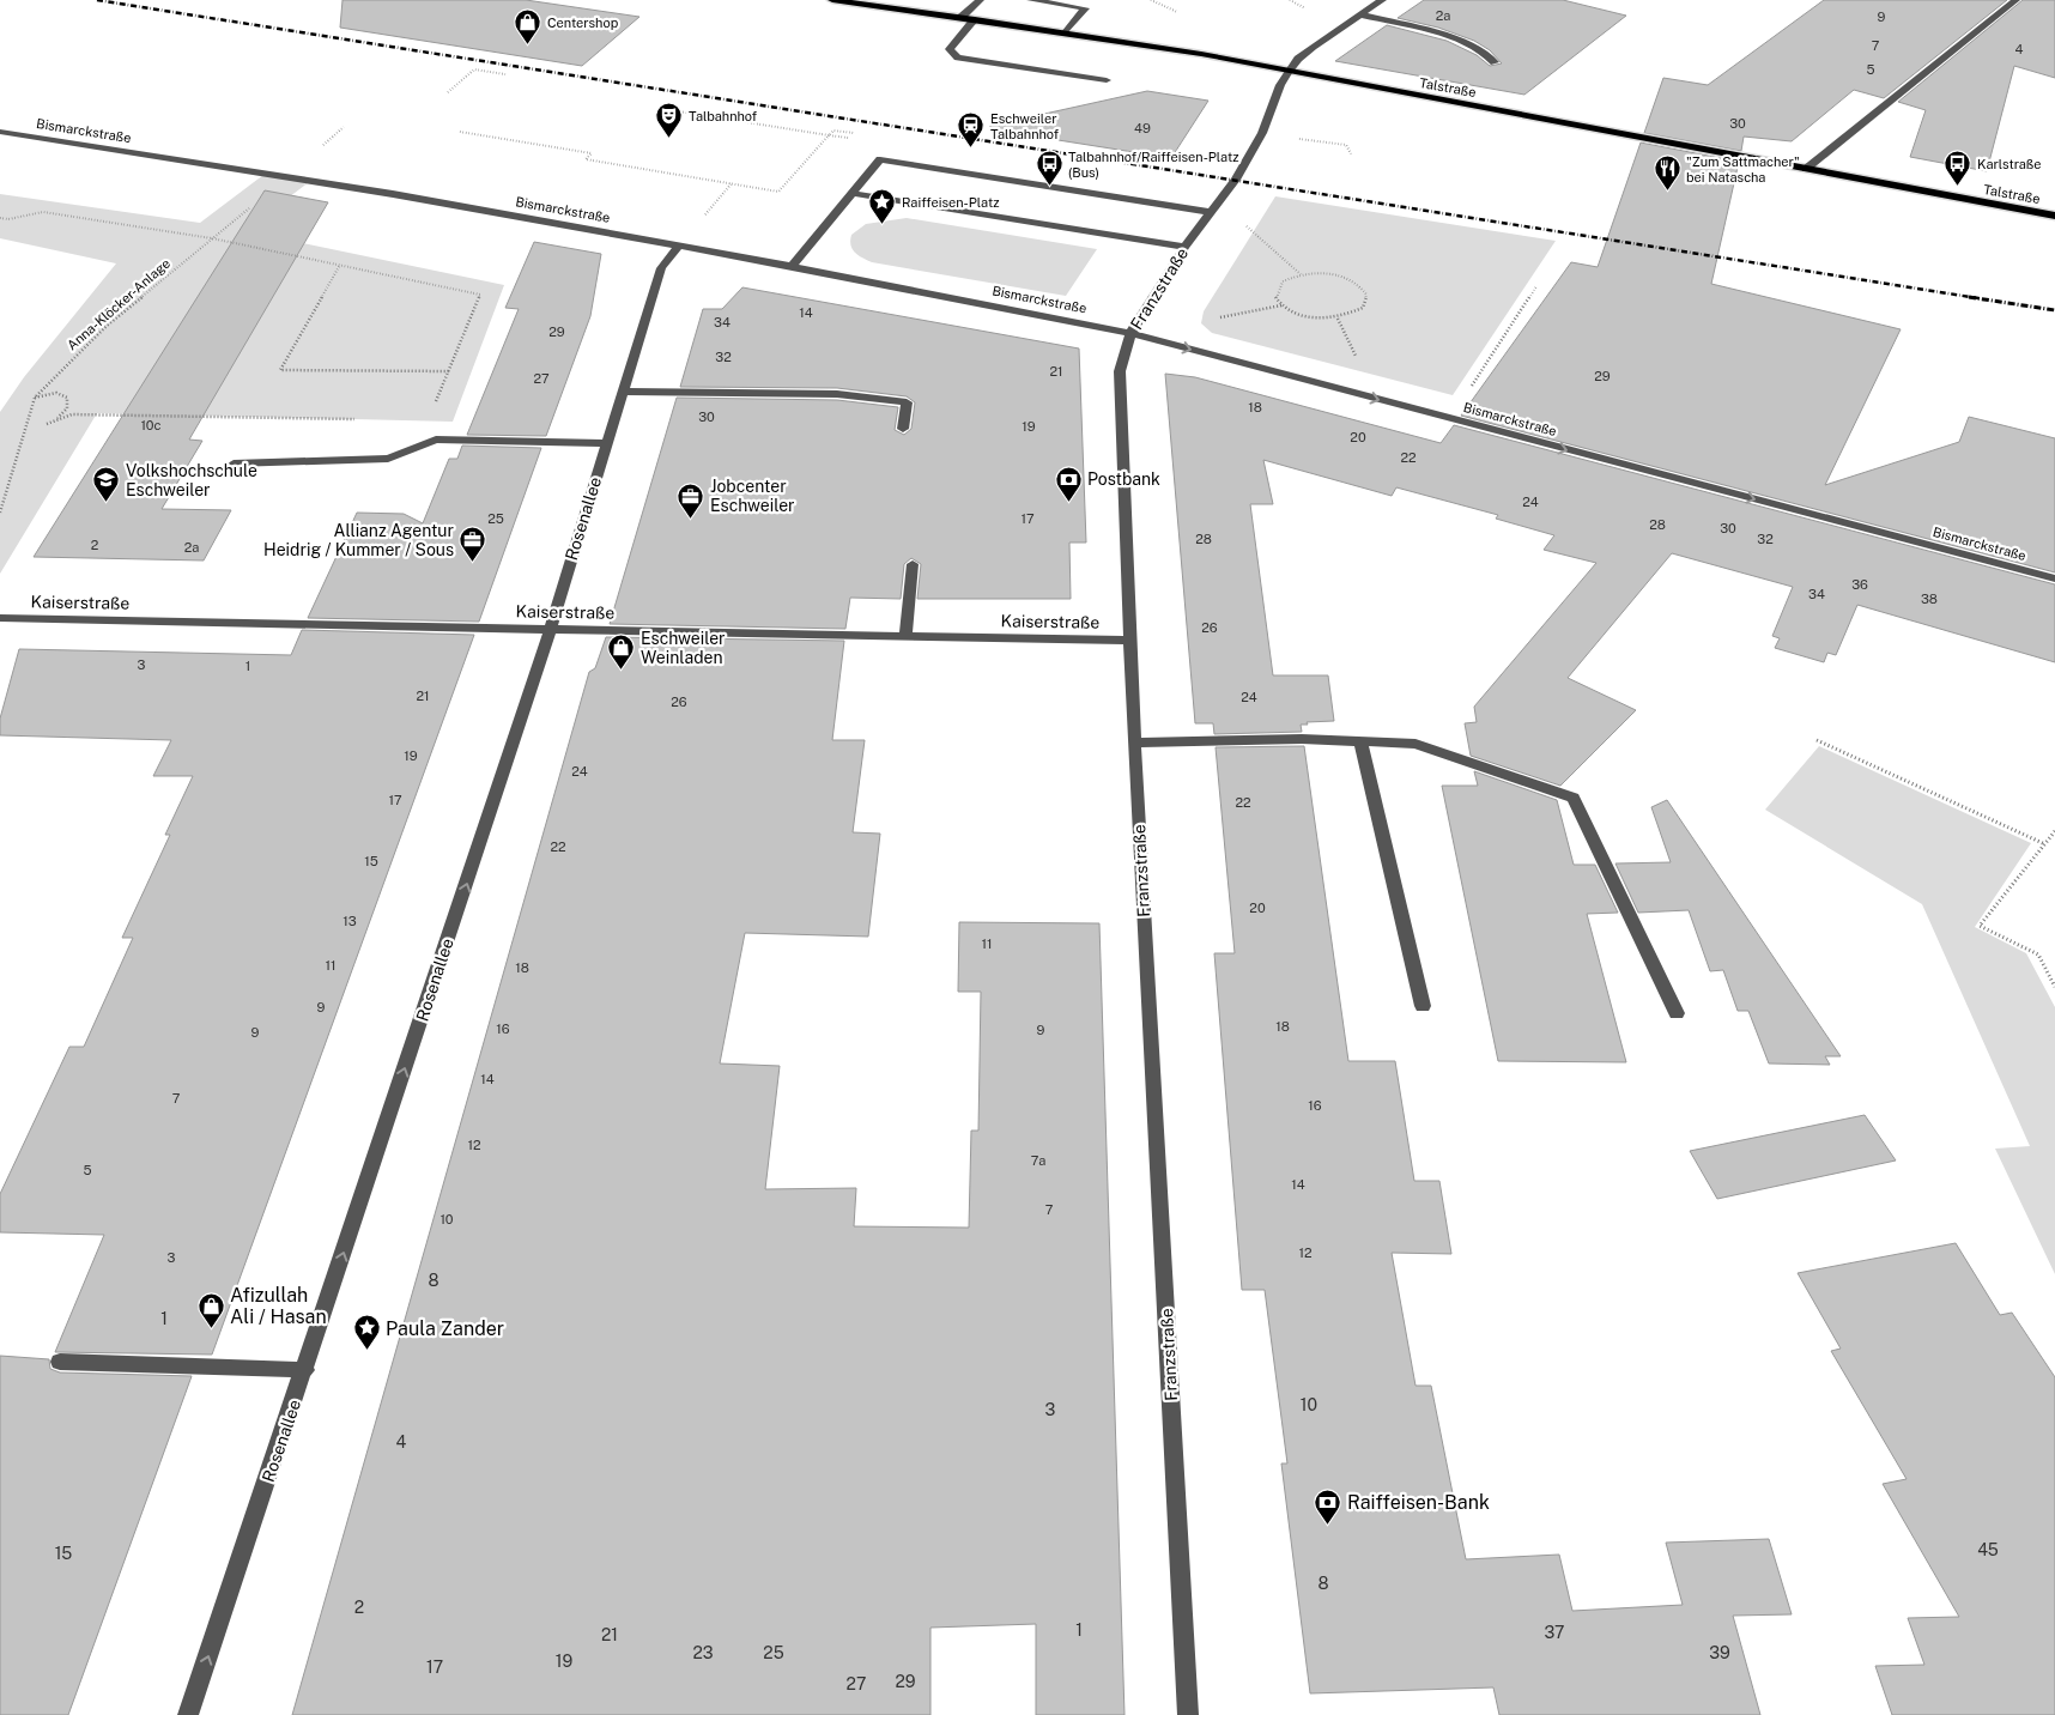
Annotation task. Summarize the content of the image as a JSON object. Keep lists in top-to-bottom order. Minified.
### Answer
{"streets":{"main road":["Talstraße"],"street":["Bismarckstraße","Franzstraße","Rosenallee","Kaiserstraße"],"path":["Anna-Klöcker-Anlage"]},"crossings":[["Talstraße","Franzstraße"],["Bismarckstraße","Franzstraße"],["Bismarckstraße","Anna-Klöcker-Anlage"],["Bismarckstraße","Rosenallee"],["Franzstraße","Kaiserstraße"],["Rosenallee","Kaiserstraße"]],"one_way":["Bismarckstraße","Rosenallee"],"places":{"shop":["Centershop","Eschweiler Weinladen","Afizullah Ali / Hasan"],"theatre":["Talbahnhof"],"station":["Eschweiler Talbahnhof"],"bus stop":["Talbahnhof/Raiffeisen-Platz (Bus)","Karlstraße"],"restaurant":["\"Zum Sattmacher\" bei Natascha"],"place":["Raiffeisen-Platz","Paula Zander"],"bank":["Postbank","Raiffeisen-Bank"],"school or university":["Volkshochschule Eschweiler"],"office":["Jobcenter Eschweiler","Allianz Agentur Heidrig / Kummer / Sous"]},"house_numbers":["2a","9","7","4","5","30","49","14","34","29","32","21","29","27","18","30","10c","19","20","22","24","25","17","28","30","28","32","2","2a","36","34","38","26","3","1","21","24","26","19","24","17","22","22","15","20","13","11","11","18","9","18","16","9","9","14","7","16","12","7a","5","14","7","10","12","3","8","1","10","3","4","45","15","8","2","1","37","21","23","25","39","19","17","29","27"]}
